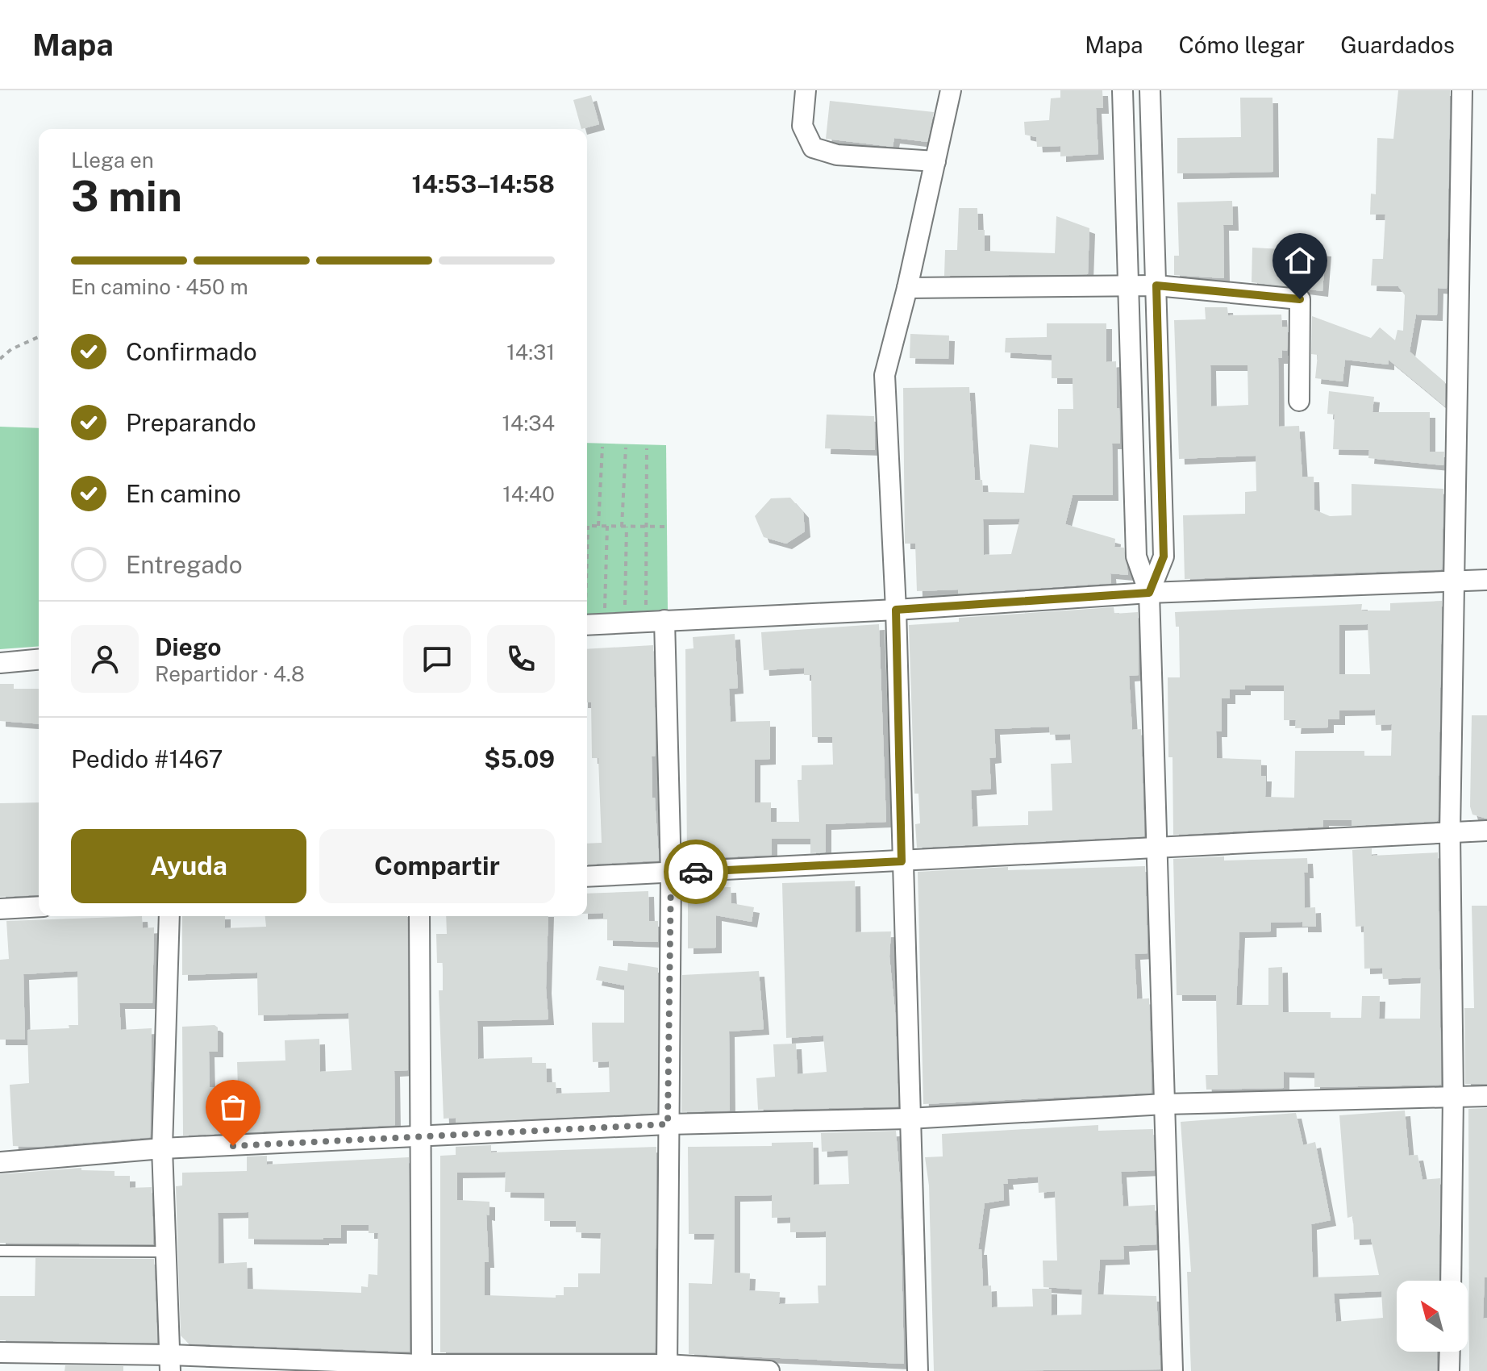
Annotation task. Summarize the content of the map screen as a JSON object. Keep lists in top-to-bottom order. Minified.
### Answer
{"north":"top left","page":{"header":"Mapa","nav":["Mapa","Cómo llegar","Guardados"],"heading":["3 min","Llega en","14:53–14:58"],"panel":["Diego","Repartidor · 4.8","Pedido #1467","$5.09"],"bar":"En camino · 450 m","list":[["Confirmado","14:31"],["Preparando","14:34"],["En camino","14:40"],"Entregado"],"buttons":["Ayuda","Compartir"]}}
